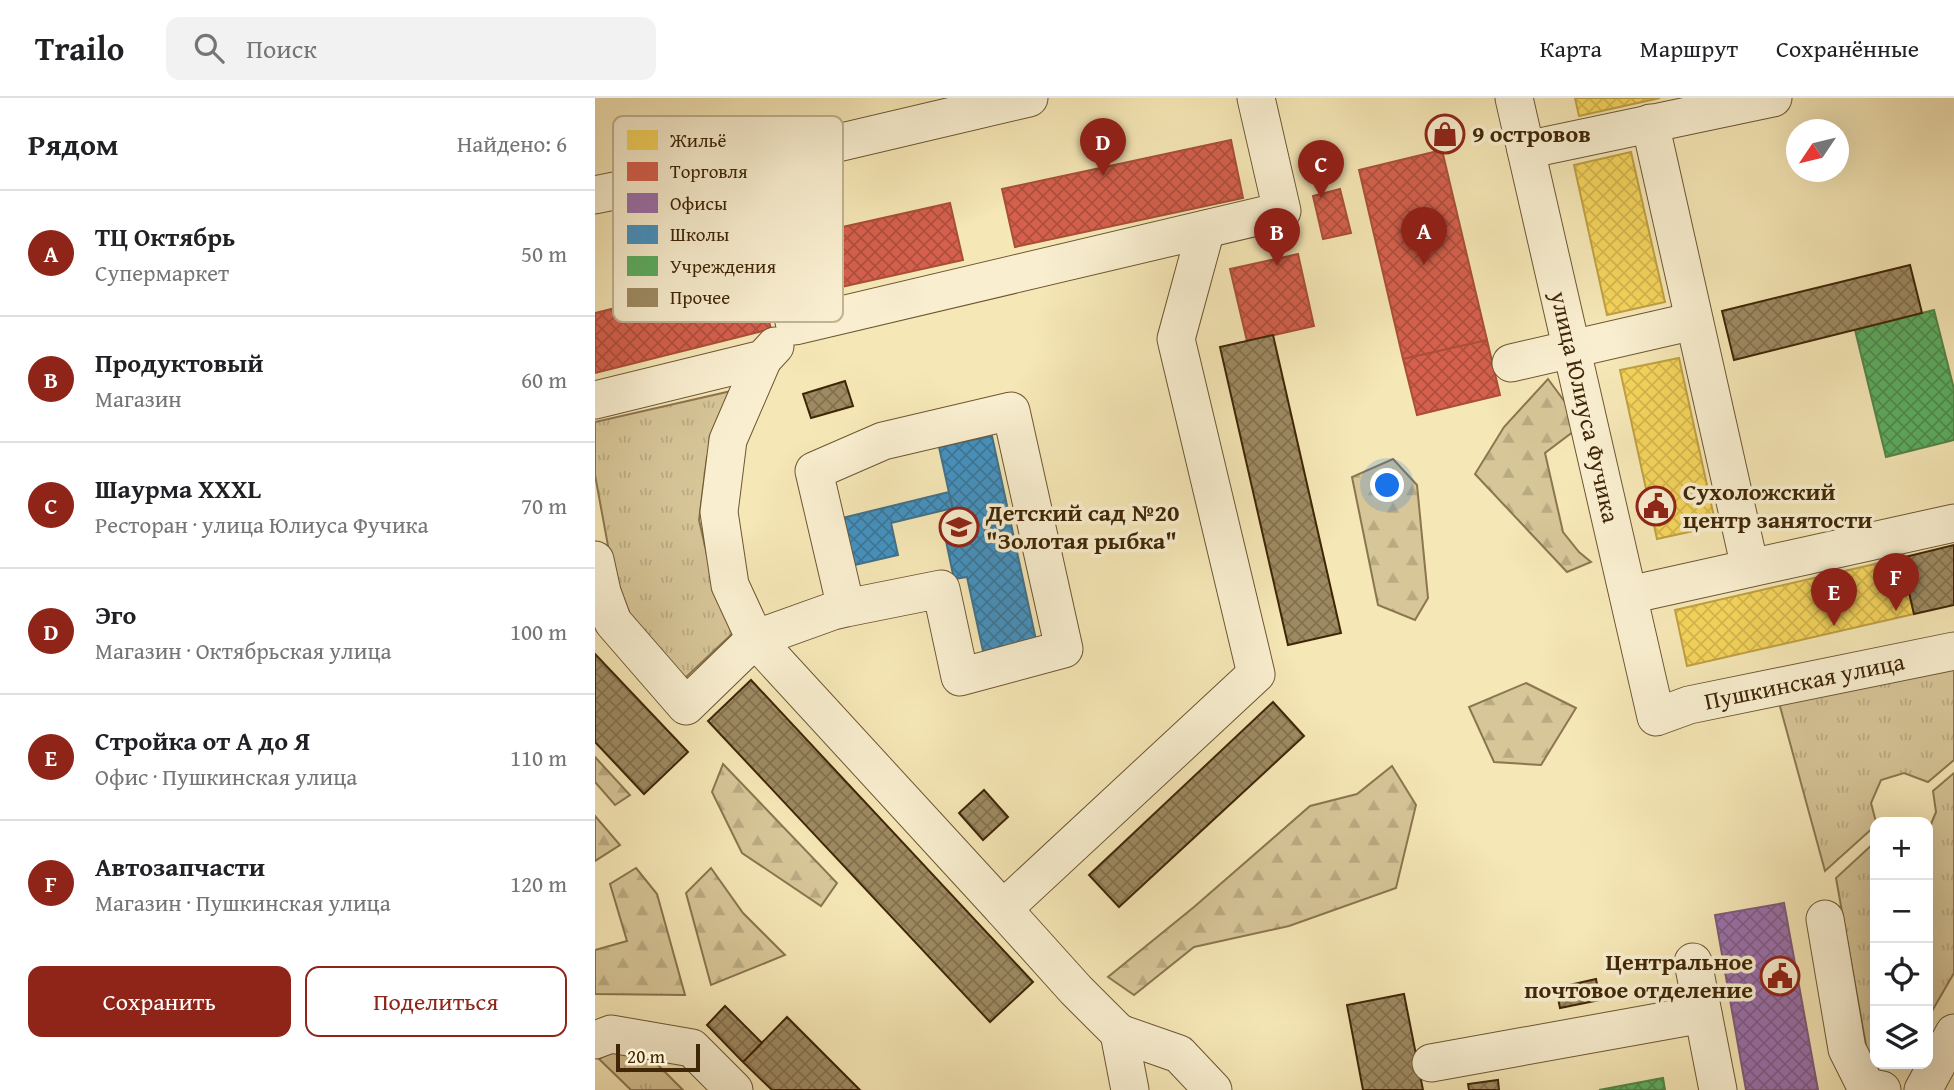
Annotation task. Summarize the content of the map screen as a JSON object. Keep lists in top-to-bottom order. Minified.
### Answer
{"streets":{"street":["улица Юлиуса Фучика","Пушкинская улица"]},"crossings":[["улица Юлиуса Фучика","Пушкинская улица"]],"places":{"shop":["9 островов"],"public building":["Сухоложский центр занятости","Центральное почтовое отделение"],"school or university":["Детский сад №20 \"Золотая рыбка\""]},"legend":["Жильё","Торговля","Офисы","Школы","Учреждения","Прочее"],"scale_bar":"20 m","north":"bottom left","page":{"header":"Trailo","search":"Поиск","nav":["Карта","Маршрут","Сохранённые"],"heading":["Рядом","Найдено: 6"],"pins":["D","C","A","B","F","E"],"list":[{"mark":"A","name":"ТЦ Октябрь","note":"Супермаркет","value":"50 m"},{"mark":"B","name":"Продуктовый","note":"Магазин","value":"60 m"},{"mark":"C","name":"Шаурма XXXL","note":"Ресторан · улица Юлиуса Фучика","value":"70 m"},{"mark":"D","name":"Эго","note":"Магазин · Октябрьская улица","value":"100 m"},{"mark":"E","name":"Стройка от А до Я","note":"Офис · Пушкинская улица","value":"110 m"},{"mark":"F","name":"Автозапчасти","note":"Магазин · Пушкинская улица","value":"120 m"}],"map_buttons":["+","−"],"buttons":["Сохранить","Поделиться"],"scale":"20 m"}}
